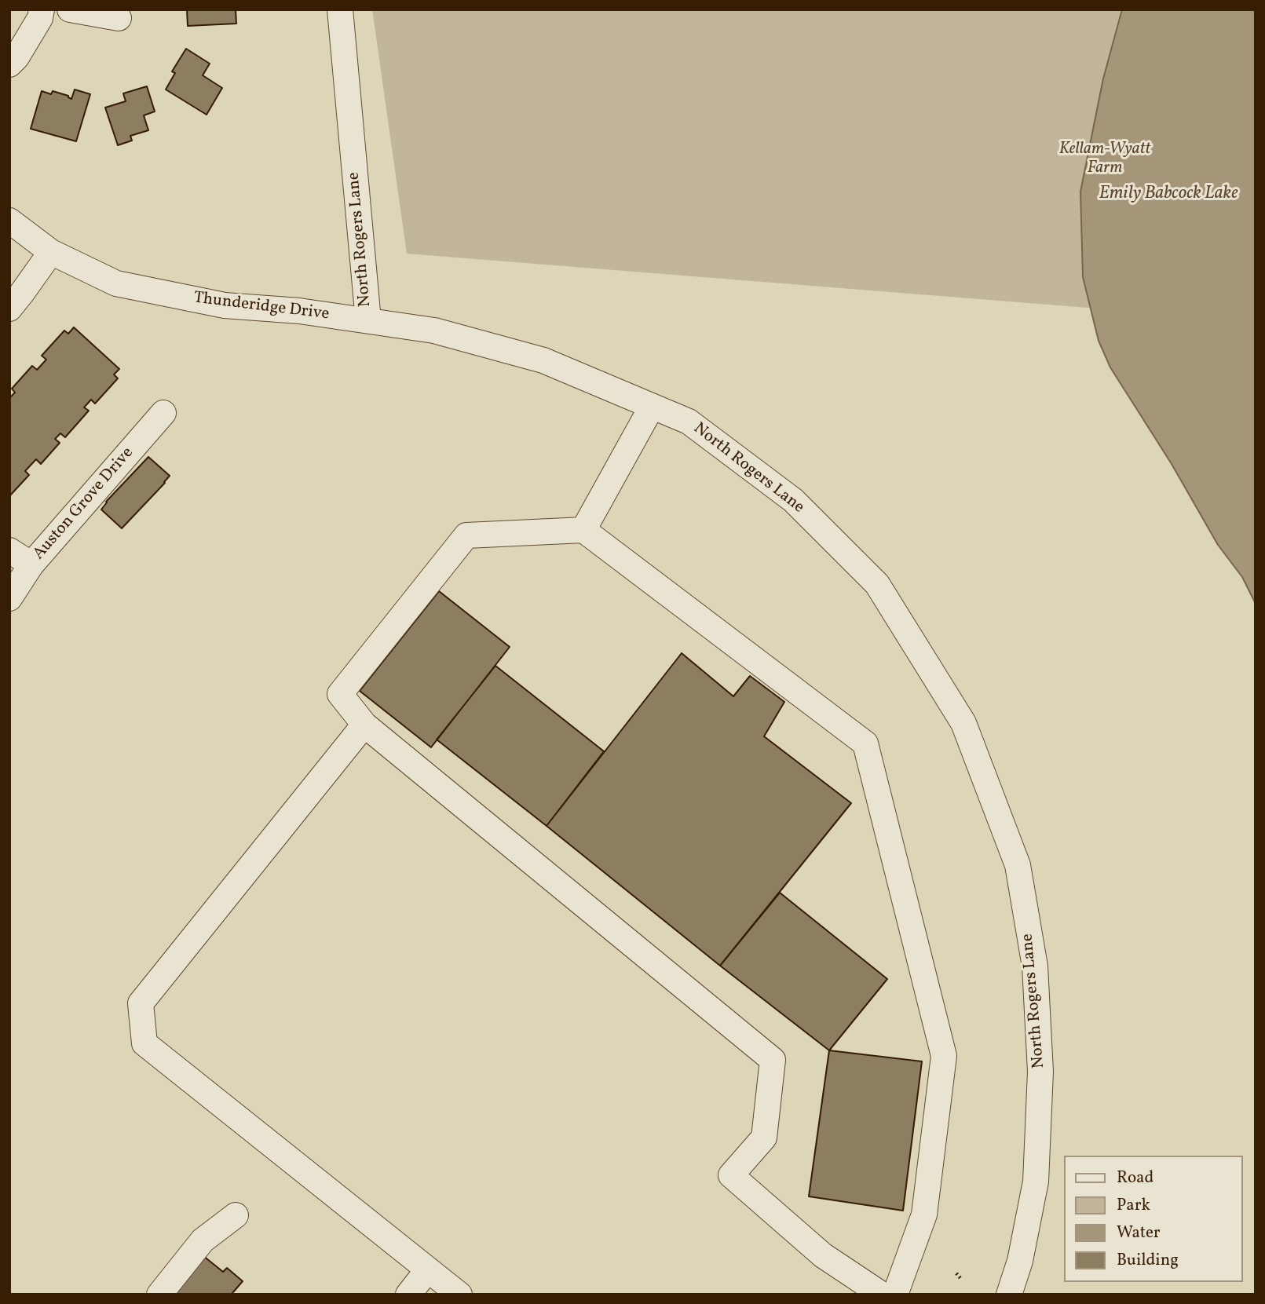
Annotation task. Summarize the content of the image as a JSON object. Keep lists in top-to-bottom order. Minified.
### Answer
{"streets":{"street":["North Rogers Lane","Thunderidge Drive","Auston Grove Drive"]},"crossings":[["North Rogers Lane","Thunderidge Drive"]],"water":["Emily Babcock Lake"],"parks":["Kellam-Wyatt Farm"],"legend":["Road","Park","Water","Building"]}
